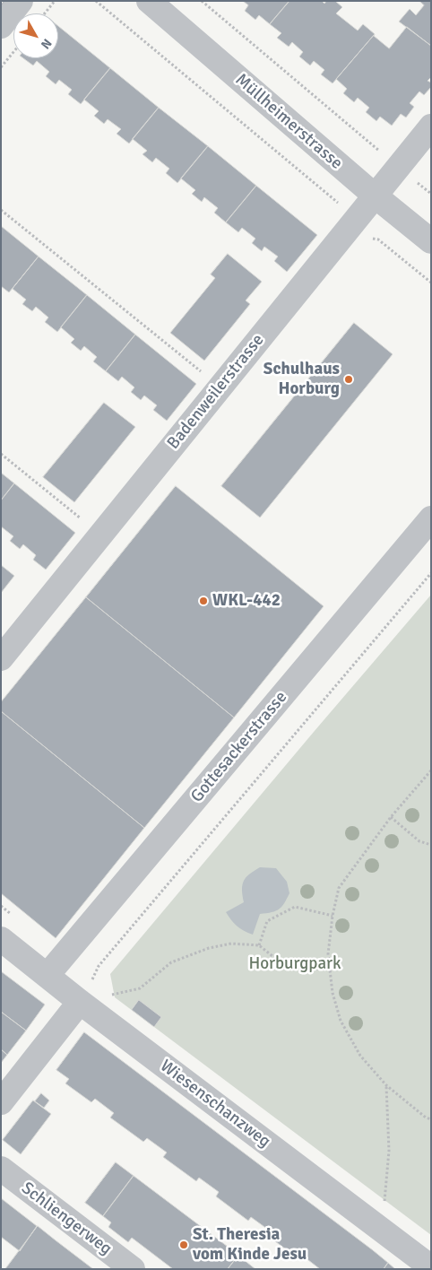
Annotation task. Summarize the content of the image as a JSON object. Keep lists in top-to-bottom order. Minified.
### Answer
{"streets":{"street":["Müllheimerstrasse","Badenweilerstrasse","Gottesackerstrasse","Wiesenschanzweg","Schliengerweg"]},"crossings":[["Müllheimerstrasse","Badenweilerstrasse"],["Gottesackerstrasse","Wiesenschanzweg"]],"parks":["Horburgpark"],"places":["Schulhaus Horburg","WKL-442","St. Theresia vom Kinde Jesu"],"north":"bottom right"}
